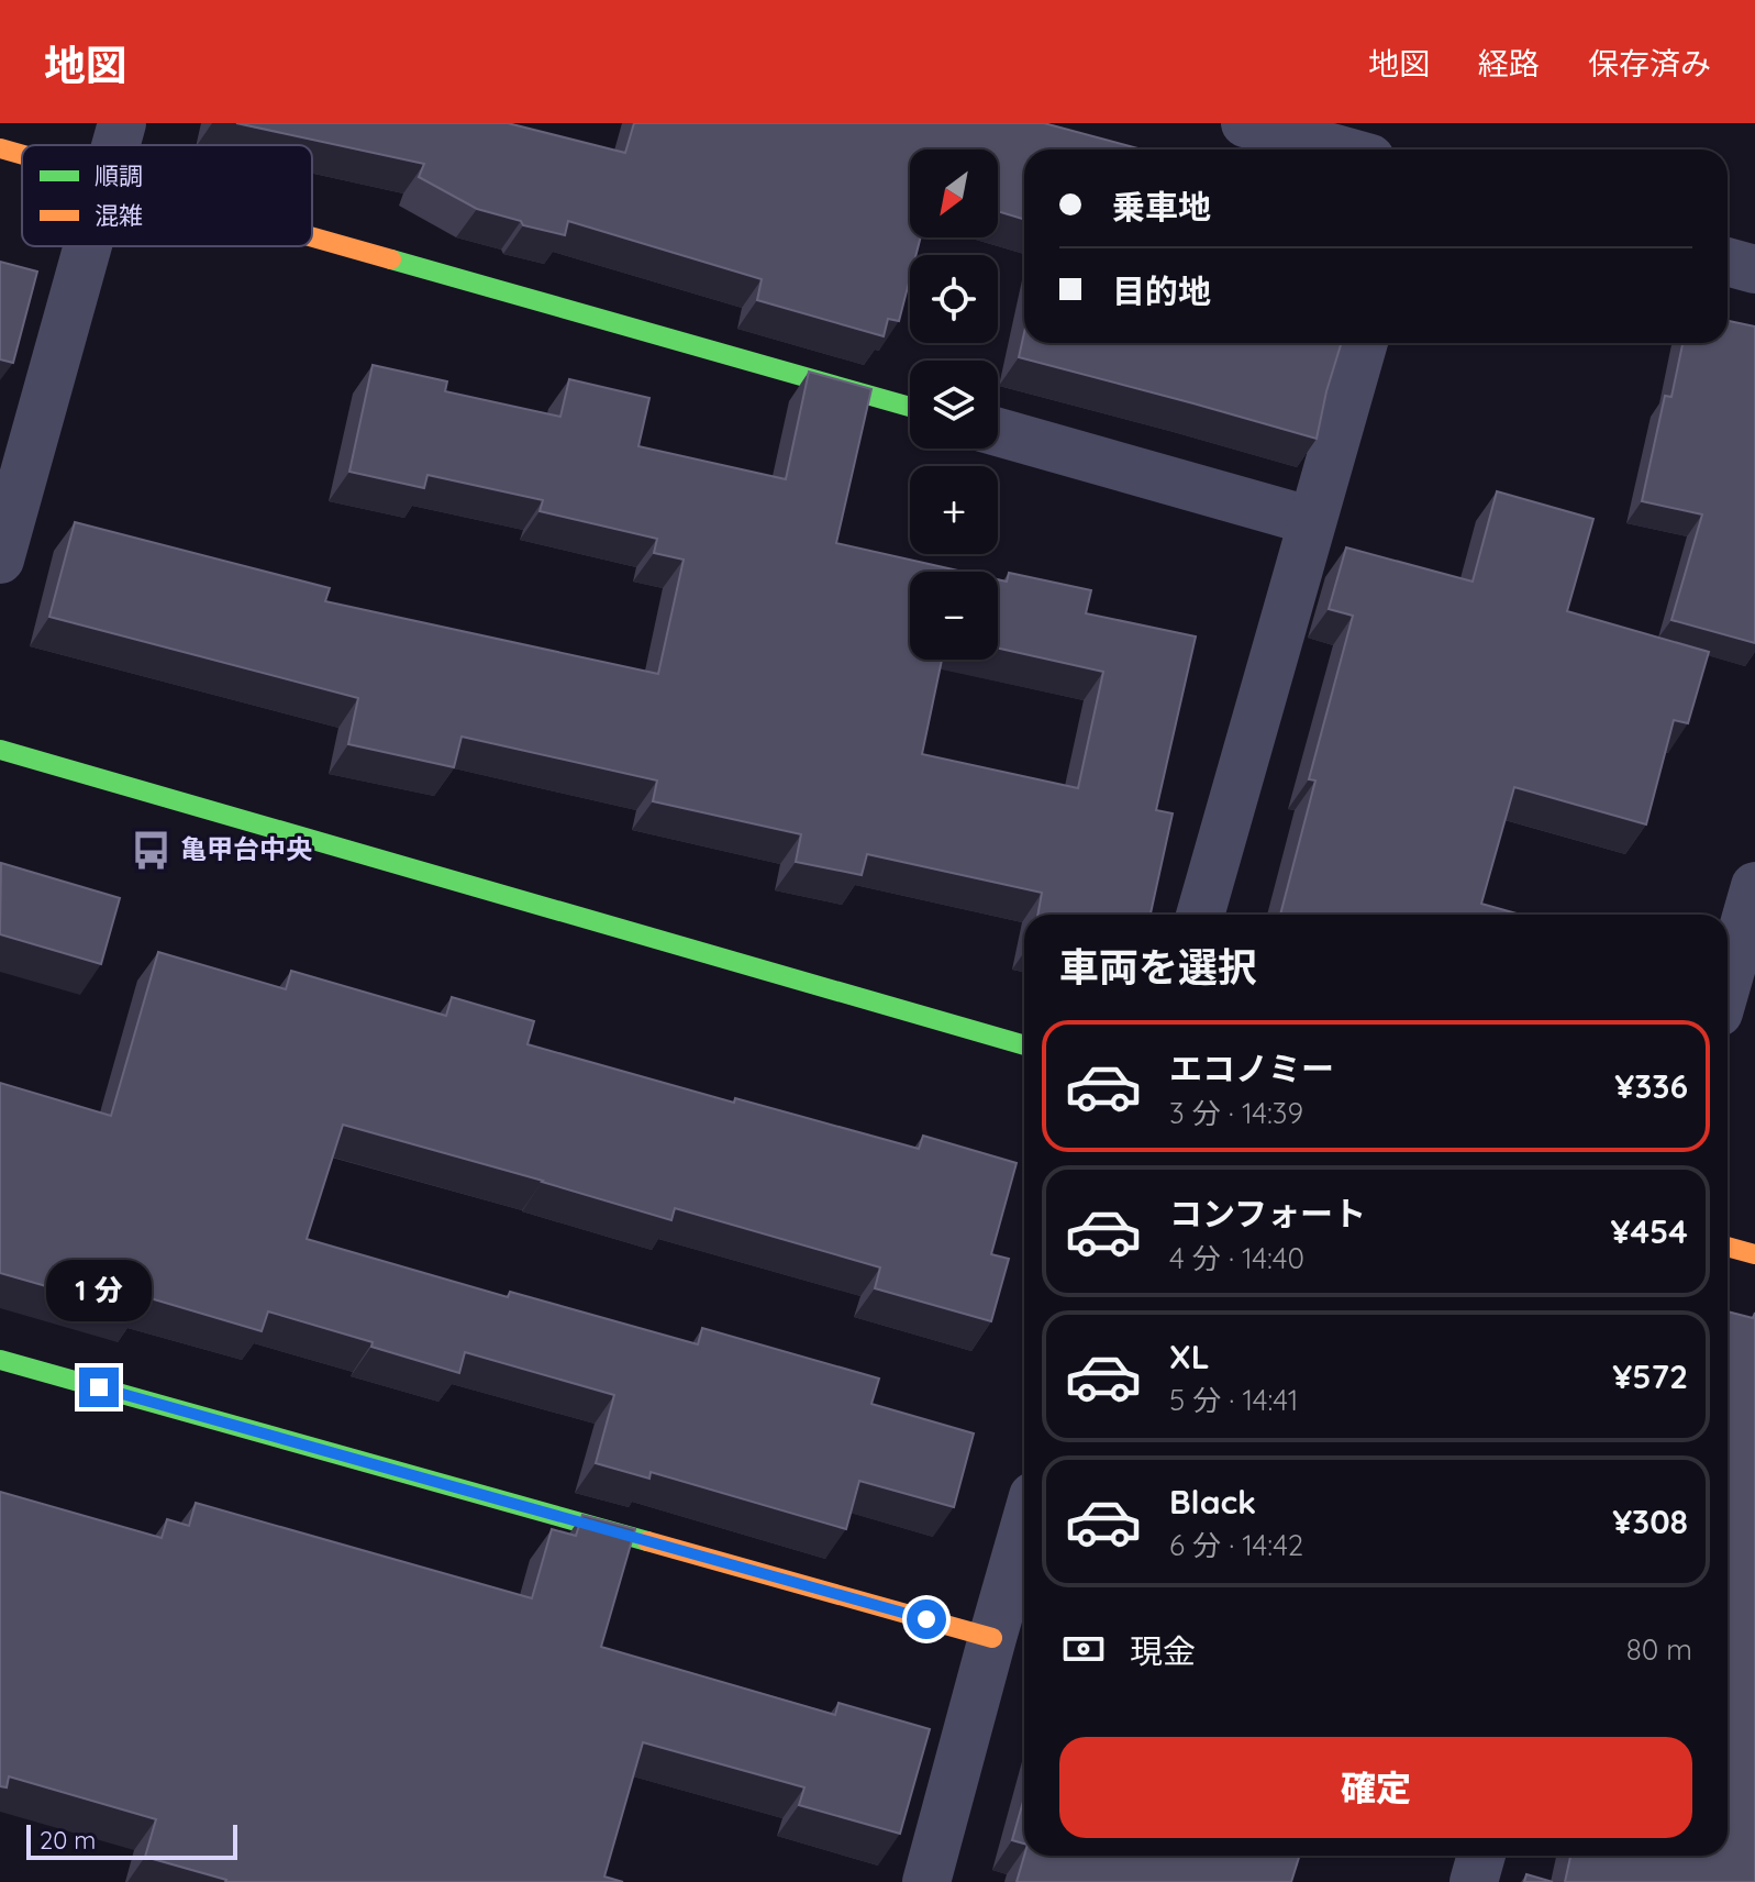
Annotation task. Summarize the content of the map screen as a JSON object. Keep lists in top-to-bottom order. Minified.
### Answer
{"places":{"bus stop":["亀甲台中央"]},"legend":["順調","混雑"],"scale_bar":"20 m","north":"bottom left","page":{"header":"地図","nav":["地図","経路","保存済み"],"map_buttons":["+","−"],"banner":["乗車地","目的地"],"heading":"車両を選択","list":[{"name":"エコノミー","note":"3 分 · 14:39","value":"¥336"},{"name":"コンフォート","note":"4 分 · 14:40","value":"¥454"},{"name":"XL","note":"5 分 · 14:41","value":"¥572"},{"name":"Black","note":"6 分 · 14:42","value":"¥308"}],"bubble":"1 分","pay":["現金","80 m"],"buttons":"確定","scale":"20 m"}}
